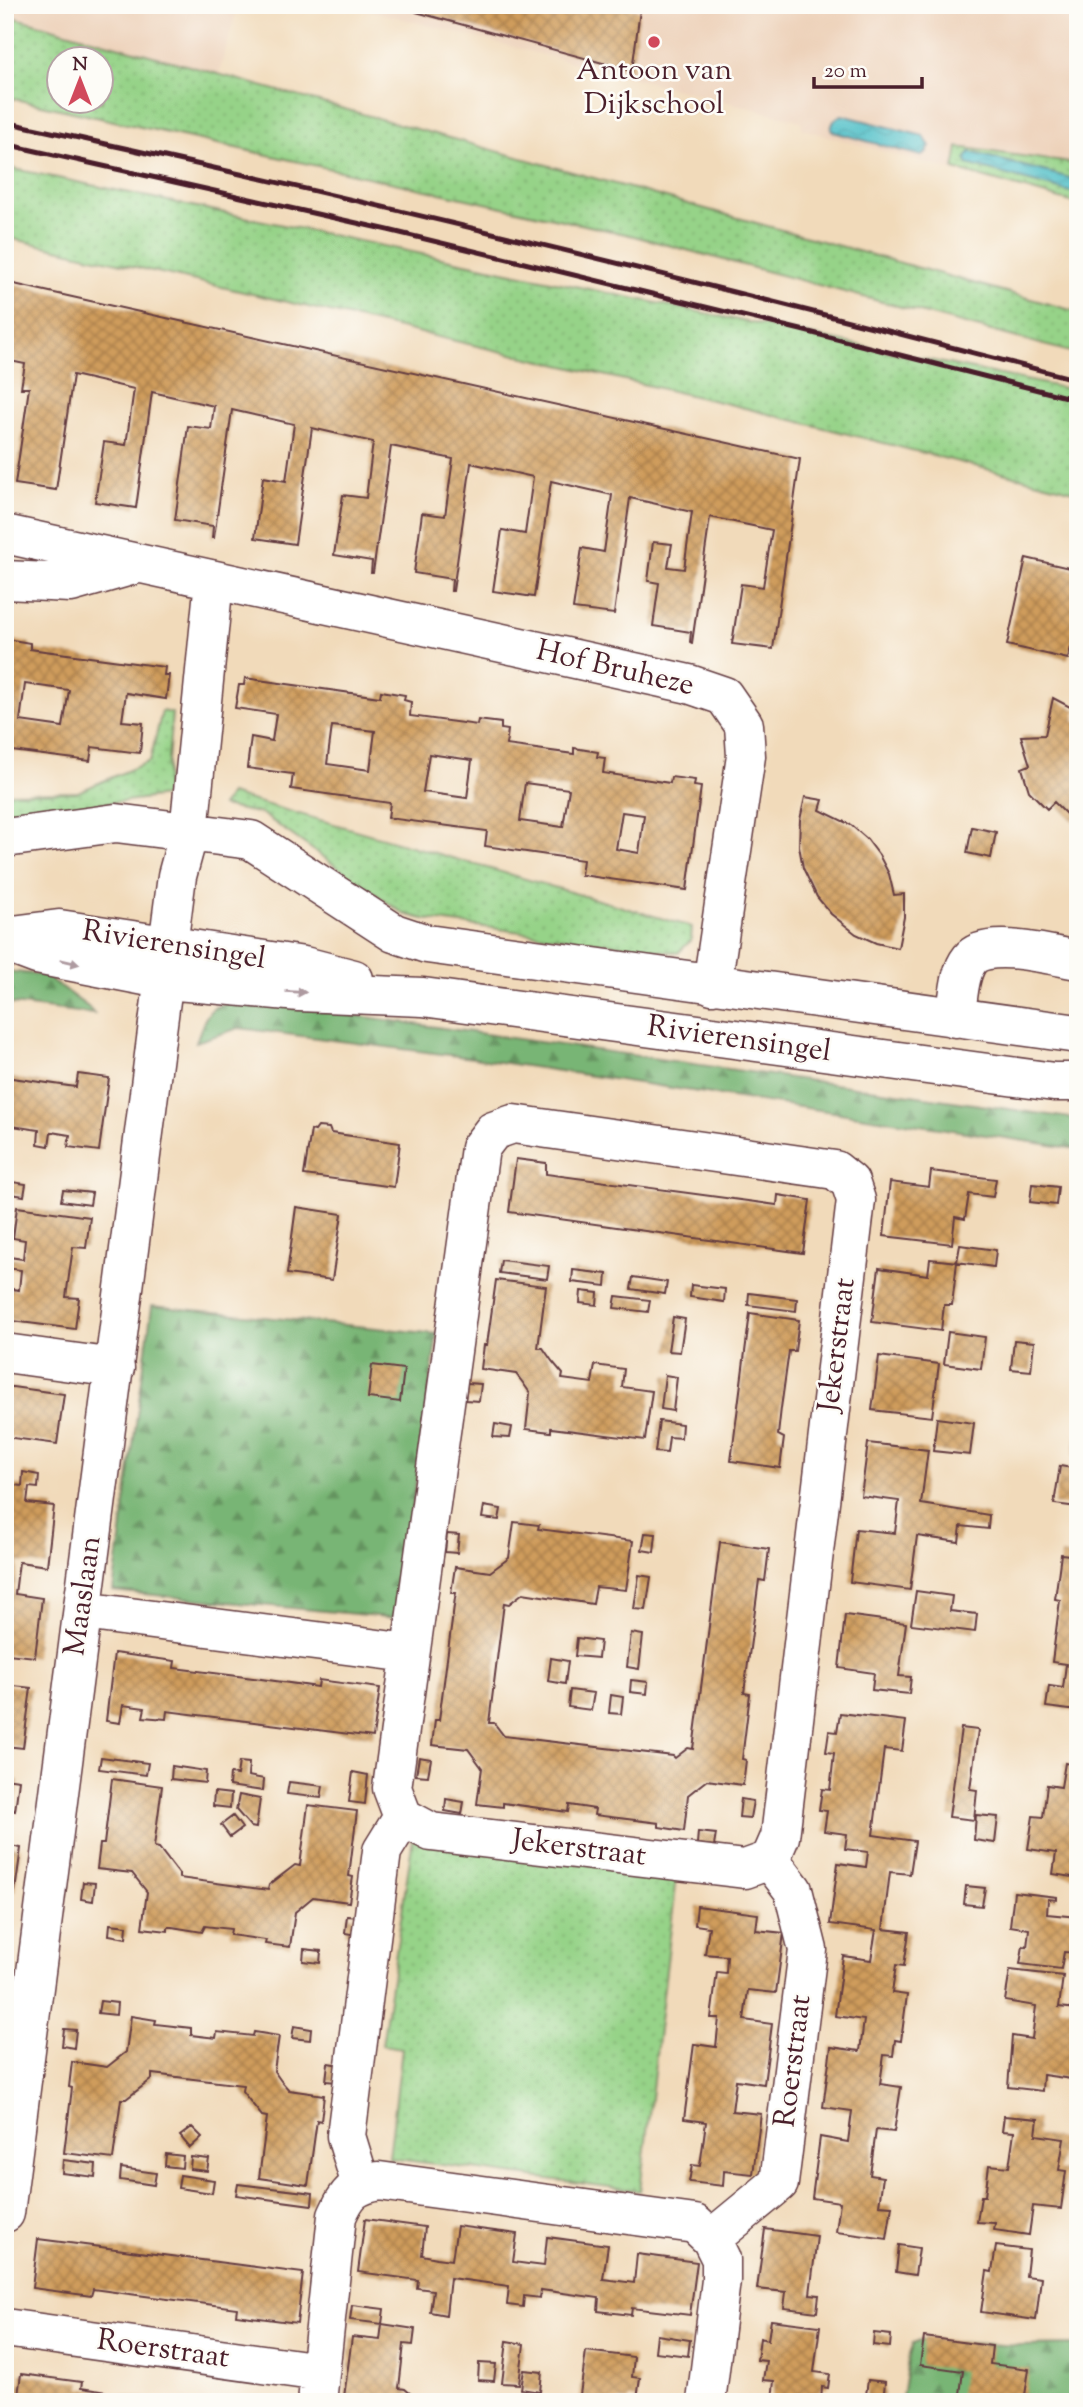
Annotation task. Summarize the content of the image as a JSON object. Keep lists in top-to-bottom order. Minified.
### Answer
{"streets":{"street":["Hof Bruheze","Rivierensingel","Jekerstraat","Maaslaan","Roerstraat"]},"crossings":[["Rivierensingel","Maaslaan"],["Jekerstraat","Roerstraat"]],"places":["Antoon van Dijkschool"],"scale_bar":"20 m","north":"top"}
